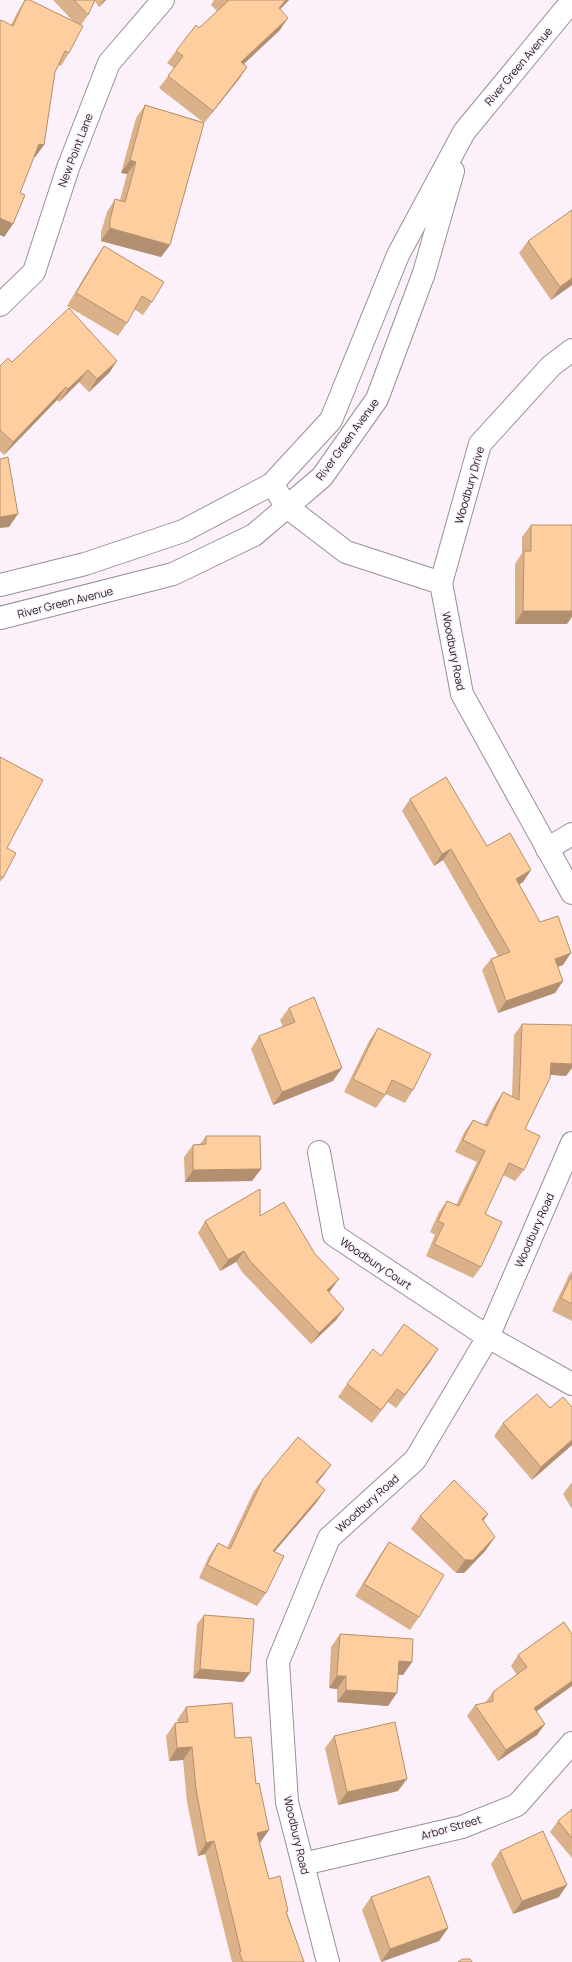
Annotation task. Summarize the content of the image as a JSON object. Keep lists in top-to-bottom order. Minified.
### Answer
{"streets":{"street":["River Green Avenue","New Point Lane","Woodbury Drive","Woodbury Road","Woodbury Court","Arbor Street"]},"crossings":[["Woodbury Drive","Woodbury Road"],["Woodbury Road","Woodbury Court"],["Woodbury Road","Arbor Street"]]}
